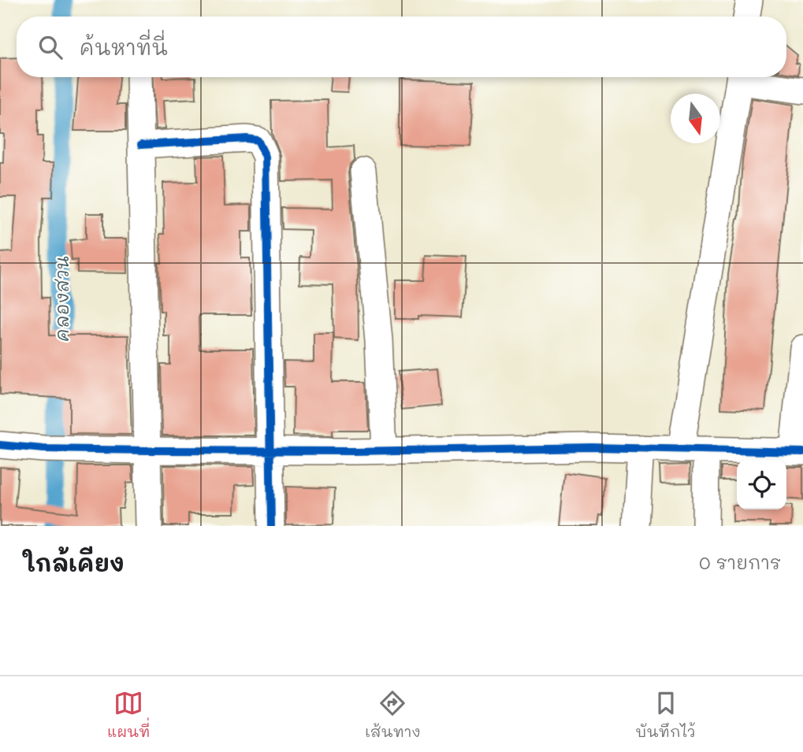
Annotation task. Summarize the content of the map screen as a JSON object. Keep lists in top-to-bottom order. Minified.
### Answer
{"water":["คลองสวน"],"north":"bottom","page":{"search":"ค้นหาที่นี่","heading":["ใกล้เคียง","0 รายการ"],"nav":["แผนที่","เส้นทาง","บันทึกไว้"]}}
